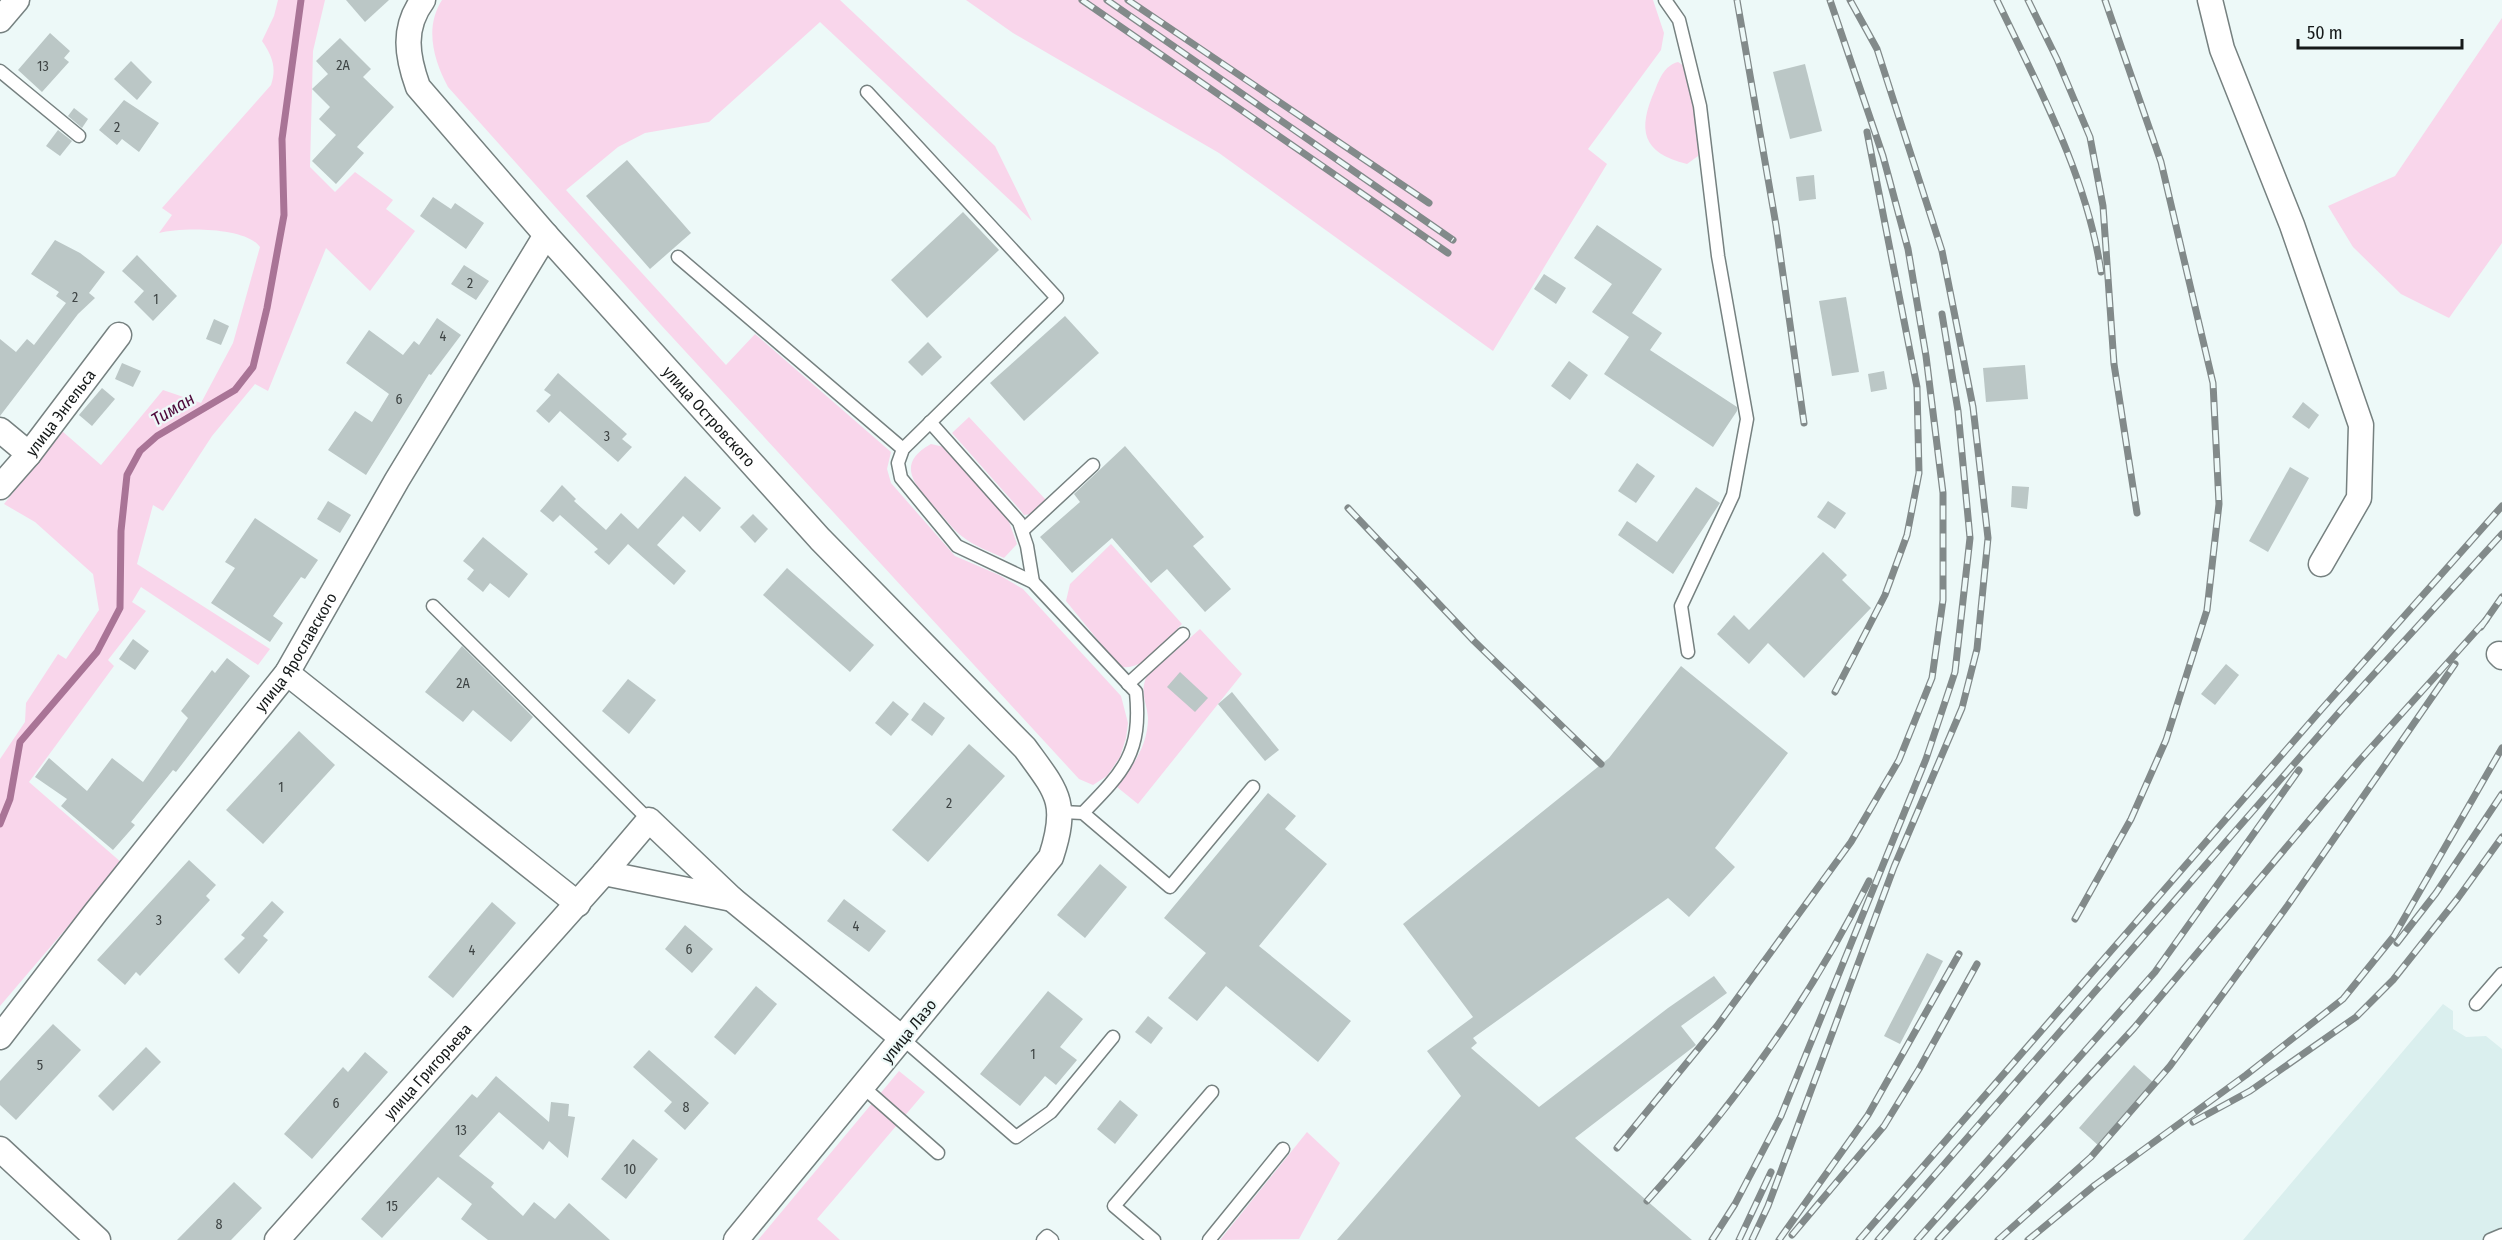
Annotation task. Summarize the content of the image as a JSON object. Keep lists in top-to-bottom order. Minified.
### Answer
{"streets":{"street":["улица Энгельса","улица Островского","улица Ярославского","улица Лазо","улица Григорьева"]},"crossings":[["улица Островского","улица Ярославского"],["улица Островского","улица Лазо"]],"water":["Тиман"],"house_numbers":["2А","13","2","2","2","1","4","6","3","2А","1","2","3","4","6","4","1","5","6","8","13","10","15","8"],"scale_bar":"50 m"}
